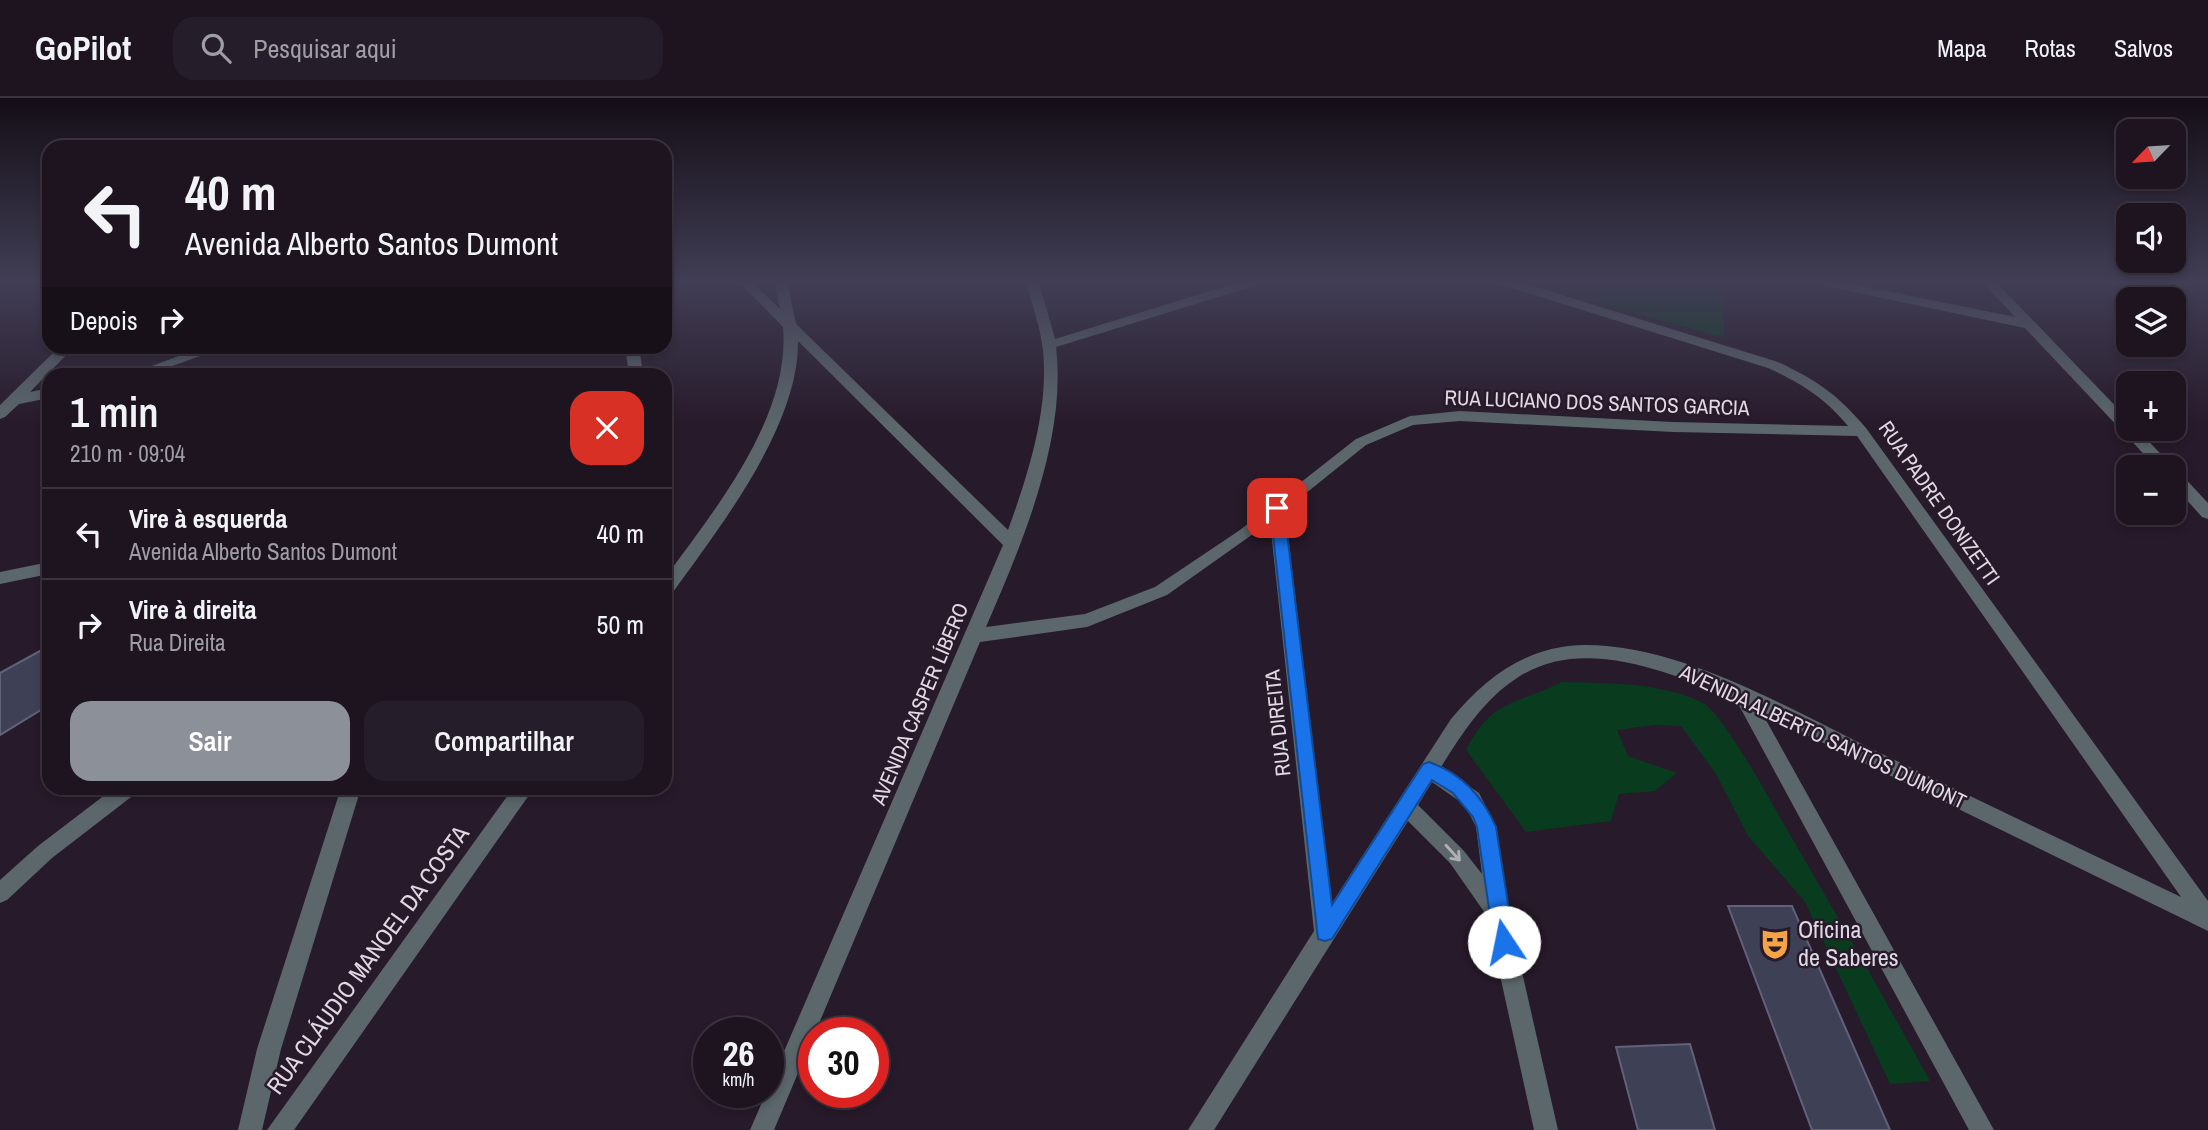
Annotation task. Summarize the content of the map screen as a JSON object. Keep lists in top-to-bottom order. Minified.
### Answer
{"streets":{"street":["RUA LUCIANO DOS SANTOS GARCIA","RUA PADRE DONIZETTI","AVENIDA CASPER LÍBERO","RUA DIREITA","AVENIDA ALBERTO SANTOS DUMONT","RUA CLÁUDIO MANOEL DA COSTA"]},"crossings":[["RUA LUCIANO DOS SANTOS GARCIA","RUA PADRE DONIZETTI"],["RUA LUCIANO DOS SANTOS GARCIA","AVENIDA CASPER LÍBERO"],["RUA LUCIANO DOS SANTOS GARCIA","RUA DIREITA"],["RUA PADRE DONIZETTI","AVENIDA ALBERTO SANTOS DUMONT"],["RUA DIREITA","AVENIDA ALBERTO SANTOS DUMONT"]],"places":{"theatre":["Oficina de Saberes"]},"north":"bottom left","page":{"header":"GoPilot","search":"Pesquisar aqui","nav":["Mapa","Rotas","Salvos"],"map_buttons":["+","−"],"turn":["40 m","Avenida Alberto Santos Dumont"],"then":"Depois","heading":["1 min","210 m · 09:04"],"list":[{"name":"Vire à esquerda","note":"Avenida Alberto Santos Dumont","value":"40 m"},{"name":"Vire à direita","note":"Rua Direita","value":"50 m"}],"buttons":["Sair","Compartilhar"],"speed":"26 km/h","limit":"30"}}
